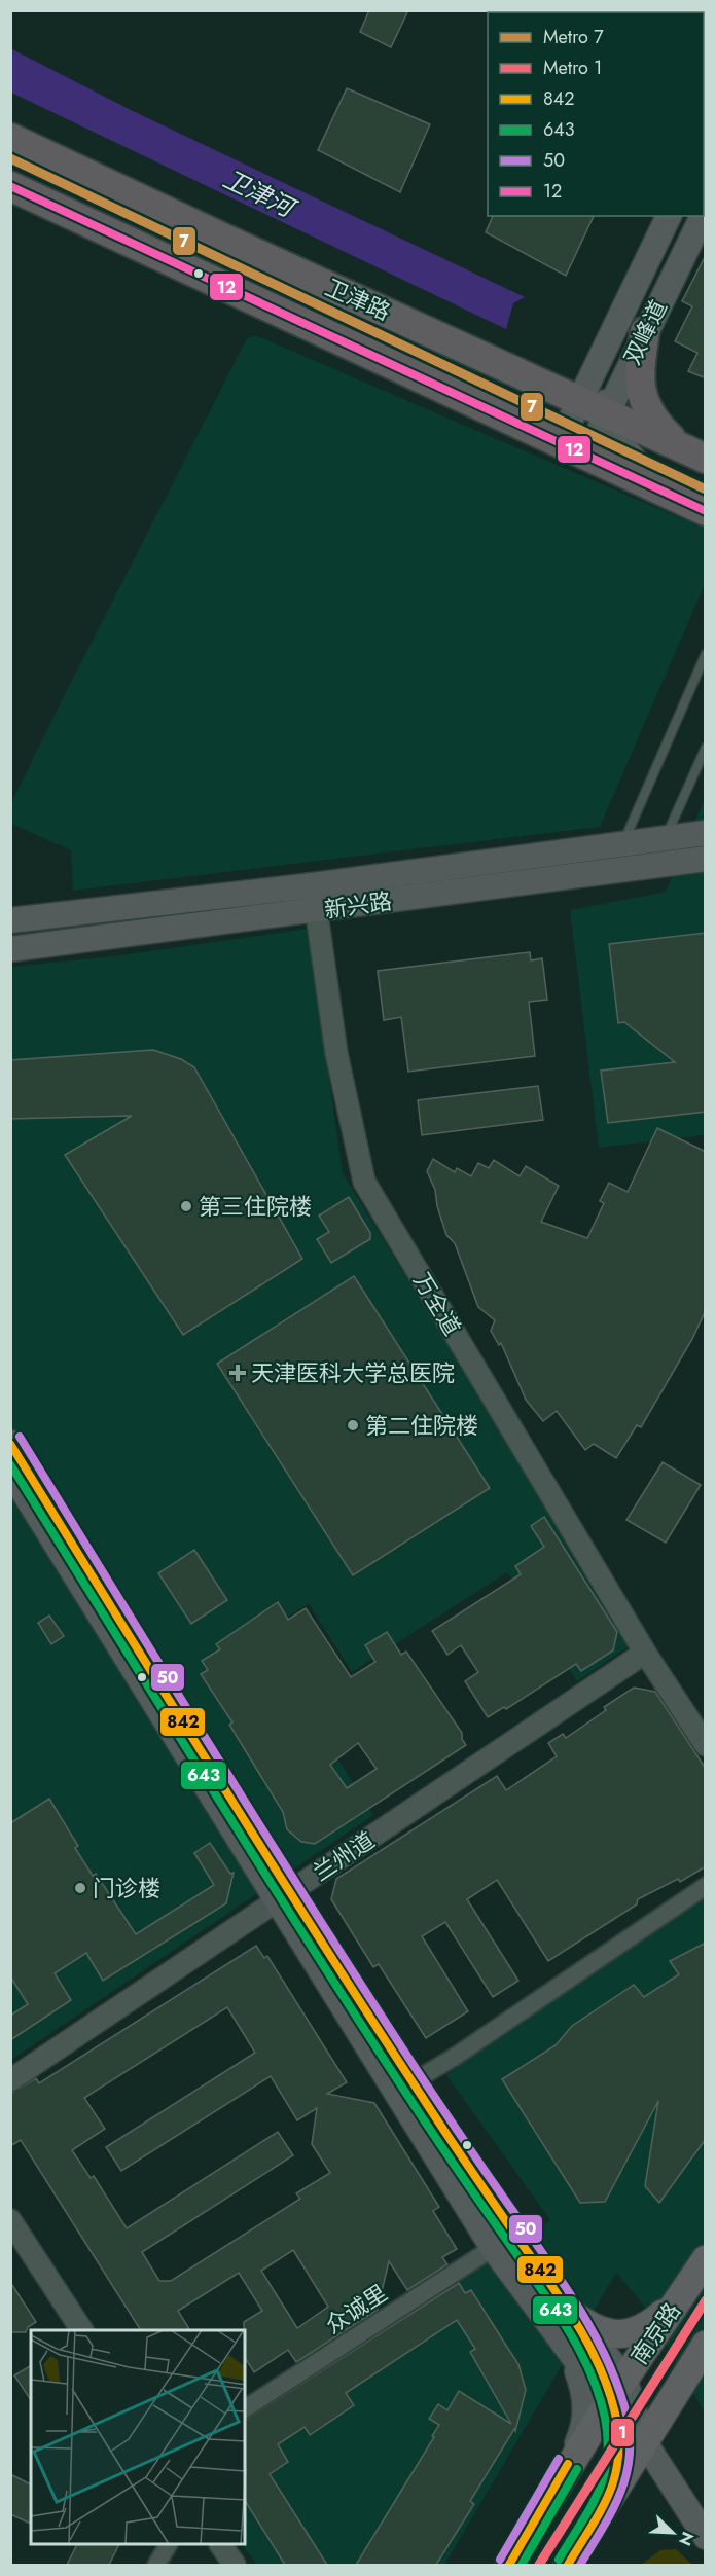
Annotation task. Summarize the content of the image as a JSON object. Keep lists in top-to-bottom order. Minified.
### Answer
{"streets":{"highway":["卫津路"],"main road":["双峰道","新兴路","南京路"],"street":["万全道","兰州道","众诚里"]},"crossings":[["卫津路","双峰道"],["新兴路","万全道"],["万全道","兰州道"]],"water":["卫津河"],"places":{"other":["第三住院楼","第二住院楼","门诊楼"],"health":["天津医科大学总医院"]},"lines":["metro line 7","transit line 12","transit line 50","transit line 842","transit line 643","metro line 1"],"legend":["Metro 7","Metro 1","842","643","50","12"],"north":"bottom right"}
